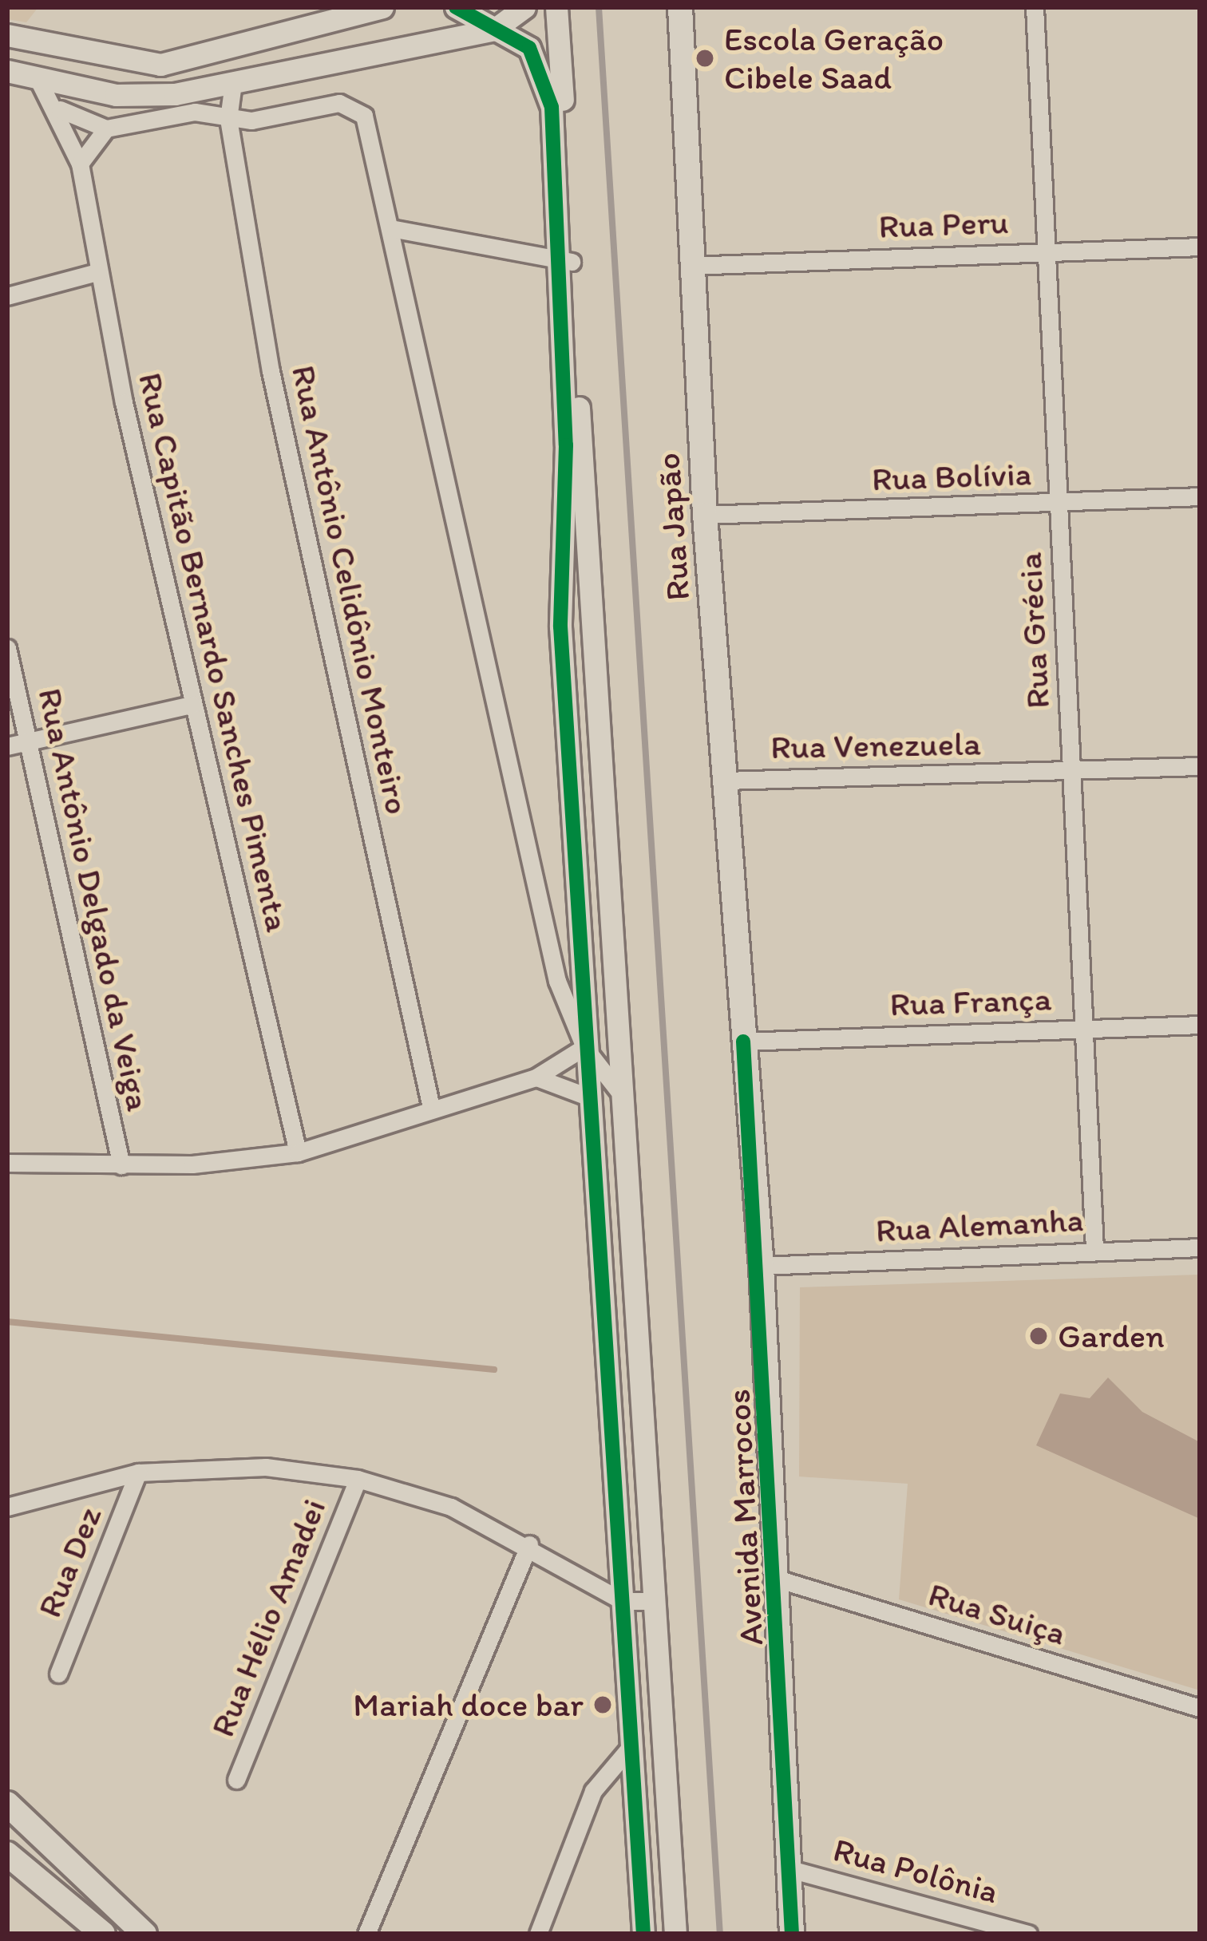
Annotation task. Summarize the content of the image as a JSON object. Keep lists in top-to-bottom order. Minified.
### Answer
{"streets":{"main road":["Rua Japão","Avenida Marrocos"],"street":["Rua Peru","Rua Bolívia","Rua Antônio Celidônio Monteiro","Rua Grécia","Rua Capitão Bernardo Sanches Pimenta","Rua Venezuela","Rua Antônio Delgado da Veiga","Rua França","Rua Alemanha","Rua Dez","Rua Suiça","Rua Hélio Amadei","Rua Polônia"]},"crossings":[["Rua Peru","Rua Japão"],["Rua Peru","Rua Grécia"],["Rua Bolívia","Rua Japão"],["Rua Bolívia","Rua Grécia"],["Rua Japão","Rua Venezuela"],["Rua Japão","Rua França"],["Rua Japão","Avenida Marrocos"],["Rua Grécia","Rua Venezuela"],["Rua Grécia","Rua França"],["Rua Grécia","Rua Alemanha"],["Rua França","Avenida Marrocos"],["Rua Alemanha","Avenida Marrocos"],["Avenida Marrocos","Rua Suiça"],["Avenida Marrocos","Rua Polônia"]],"places":["Escola Geração Cibele Saad","Garden","Mariah doce bar"]}
